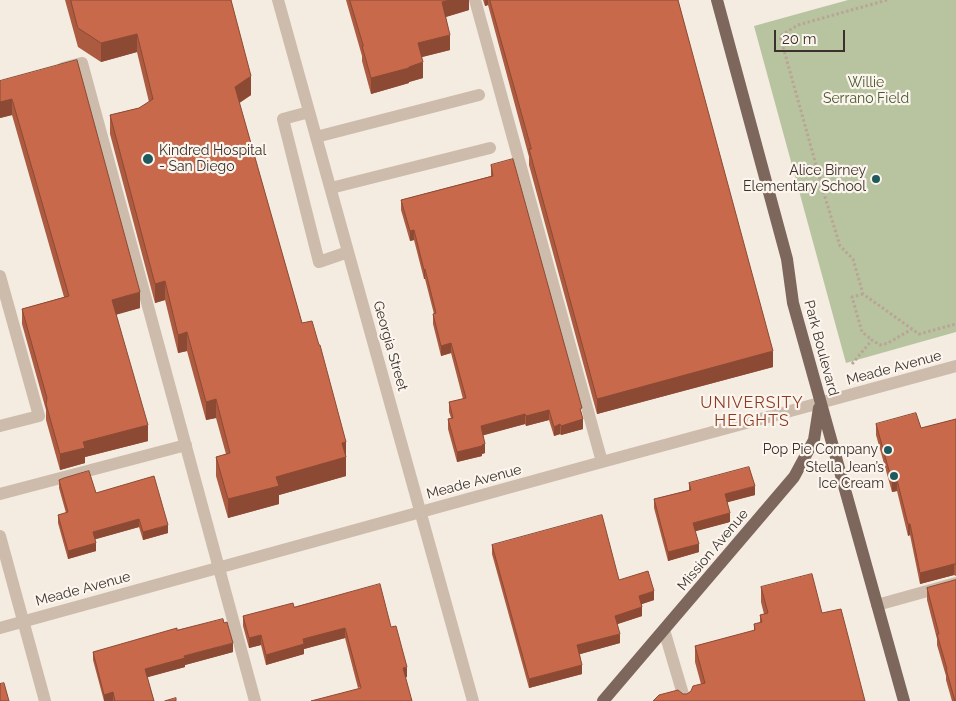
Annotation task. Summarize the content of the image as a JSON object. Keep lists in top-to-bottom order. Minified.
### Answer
{"streets":{"main road":["Park Boulevard","Mission Avenue"],"street":["Georgia Street","Meade Avenue"]},"crossings":[["Georgia Street","Meade Avenue"],["Park Boulevard","Meade Avenue"],["Park Boulevard","Mission Avenue"],["Meade Avenue","Mission Avenue"]],"districts":["UNIVERSITY HEIGHTS"],"parks":["Willie Serrano Field"],"places":["Kindred Hospital - San Diego","Alice Birney Elementary School","Pop Pie Company","Stella Jean’s Ice Cream"],"scale_bar":"20 m"}
